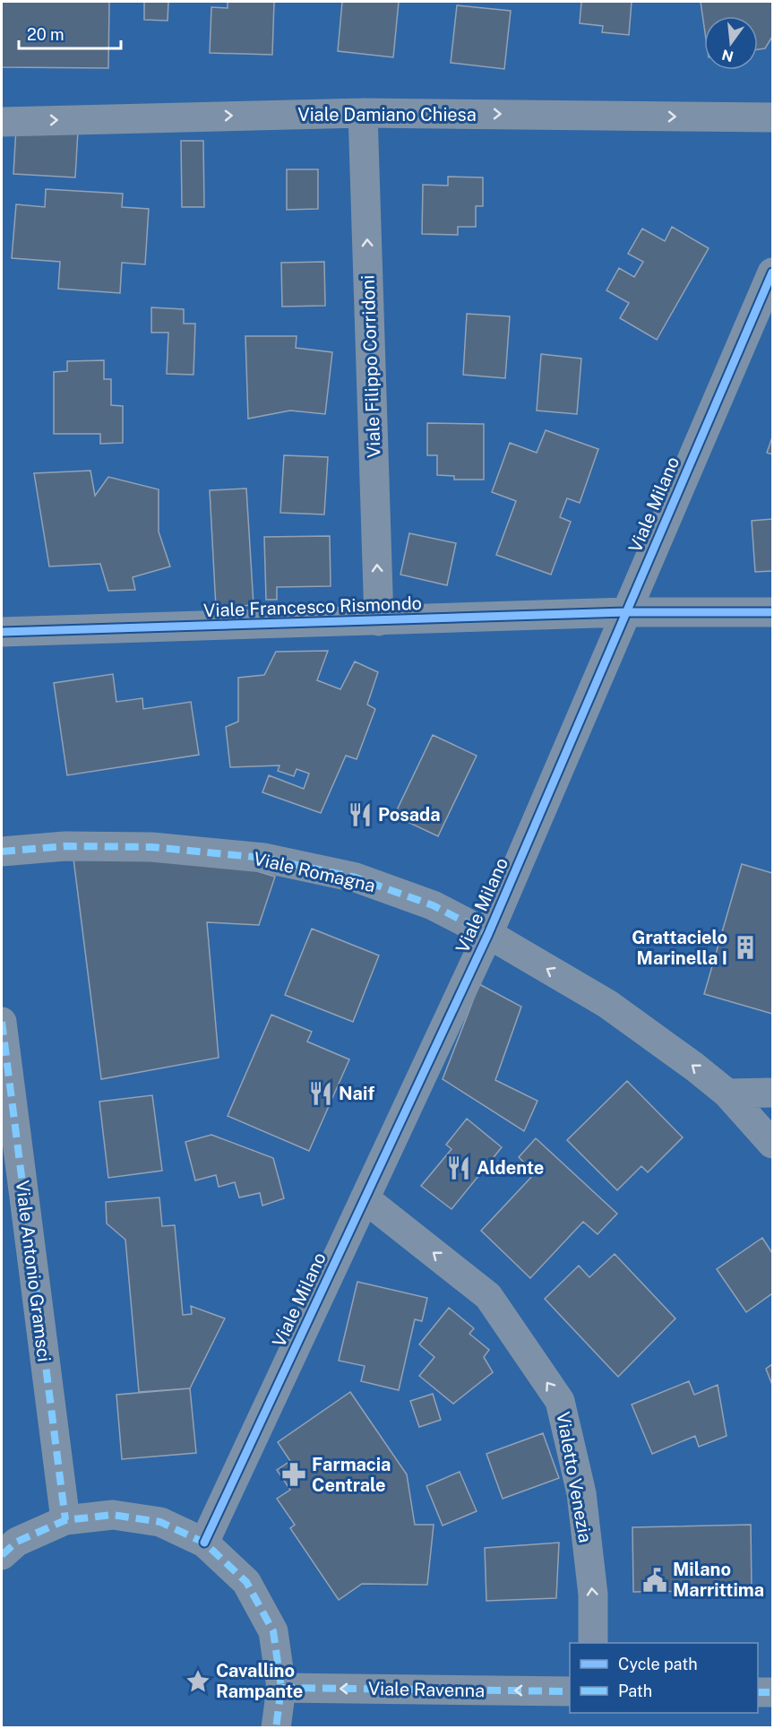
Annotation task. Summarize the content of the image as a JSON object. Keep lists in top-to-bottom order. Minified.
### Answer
{"streets":{"street":["Viale Damiano Chiesa","Viale Filippo Corridoni","Viale Milano","Viale Francesco Rismondo","Viale Romagna","Viale Antonio Gramsci","Vialetto Venezia","Viale Ravenna"]},"crossings":[["Viale Damiano Chiesa","Viale Filippo Corridoni"],["Viale Filippo Corridoni","Viale Francesco Rismondo"],["Viale Milano","Viale Francesco Rismondo"],["Viale Milano","Viale Romagna"],["Viale Milano","Vialetto Venezia"]],"one_way":["Viale Damiano Chiesa","Viale Filippo Corridoni","Vialetto Venezia","Viale Ravenna"],"places":{"restaurant":["Posada","Naif","Aldente"],"building":["Grattacielo Marinella I"],"pharmacy":["Farmacia Centrale"],"public building":["Milano Marrittima"],"place":["Cavallino Rampante"]},"legend":["Cycle path","Path"],"scale_bar":"20 m","north":"bottom"}
